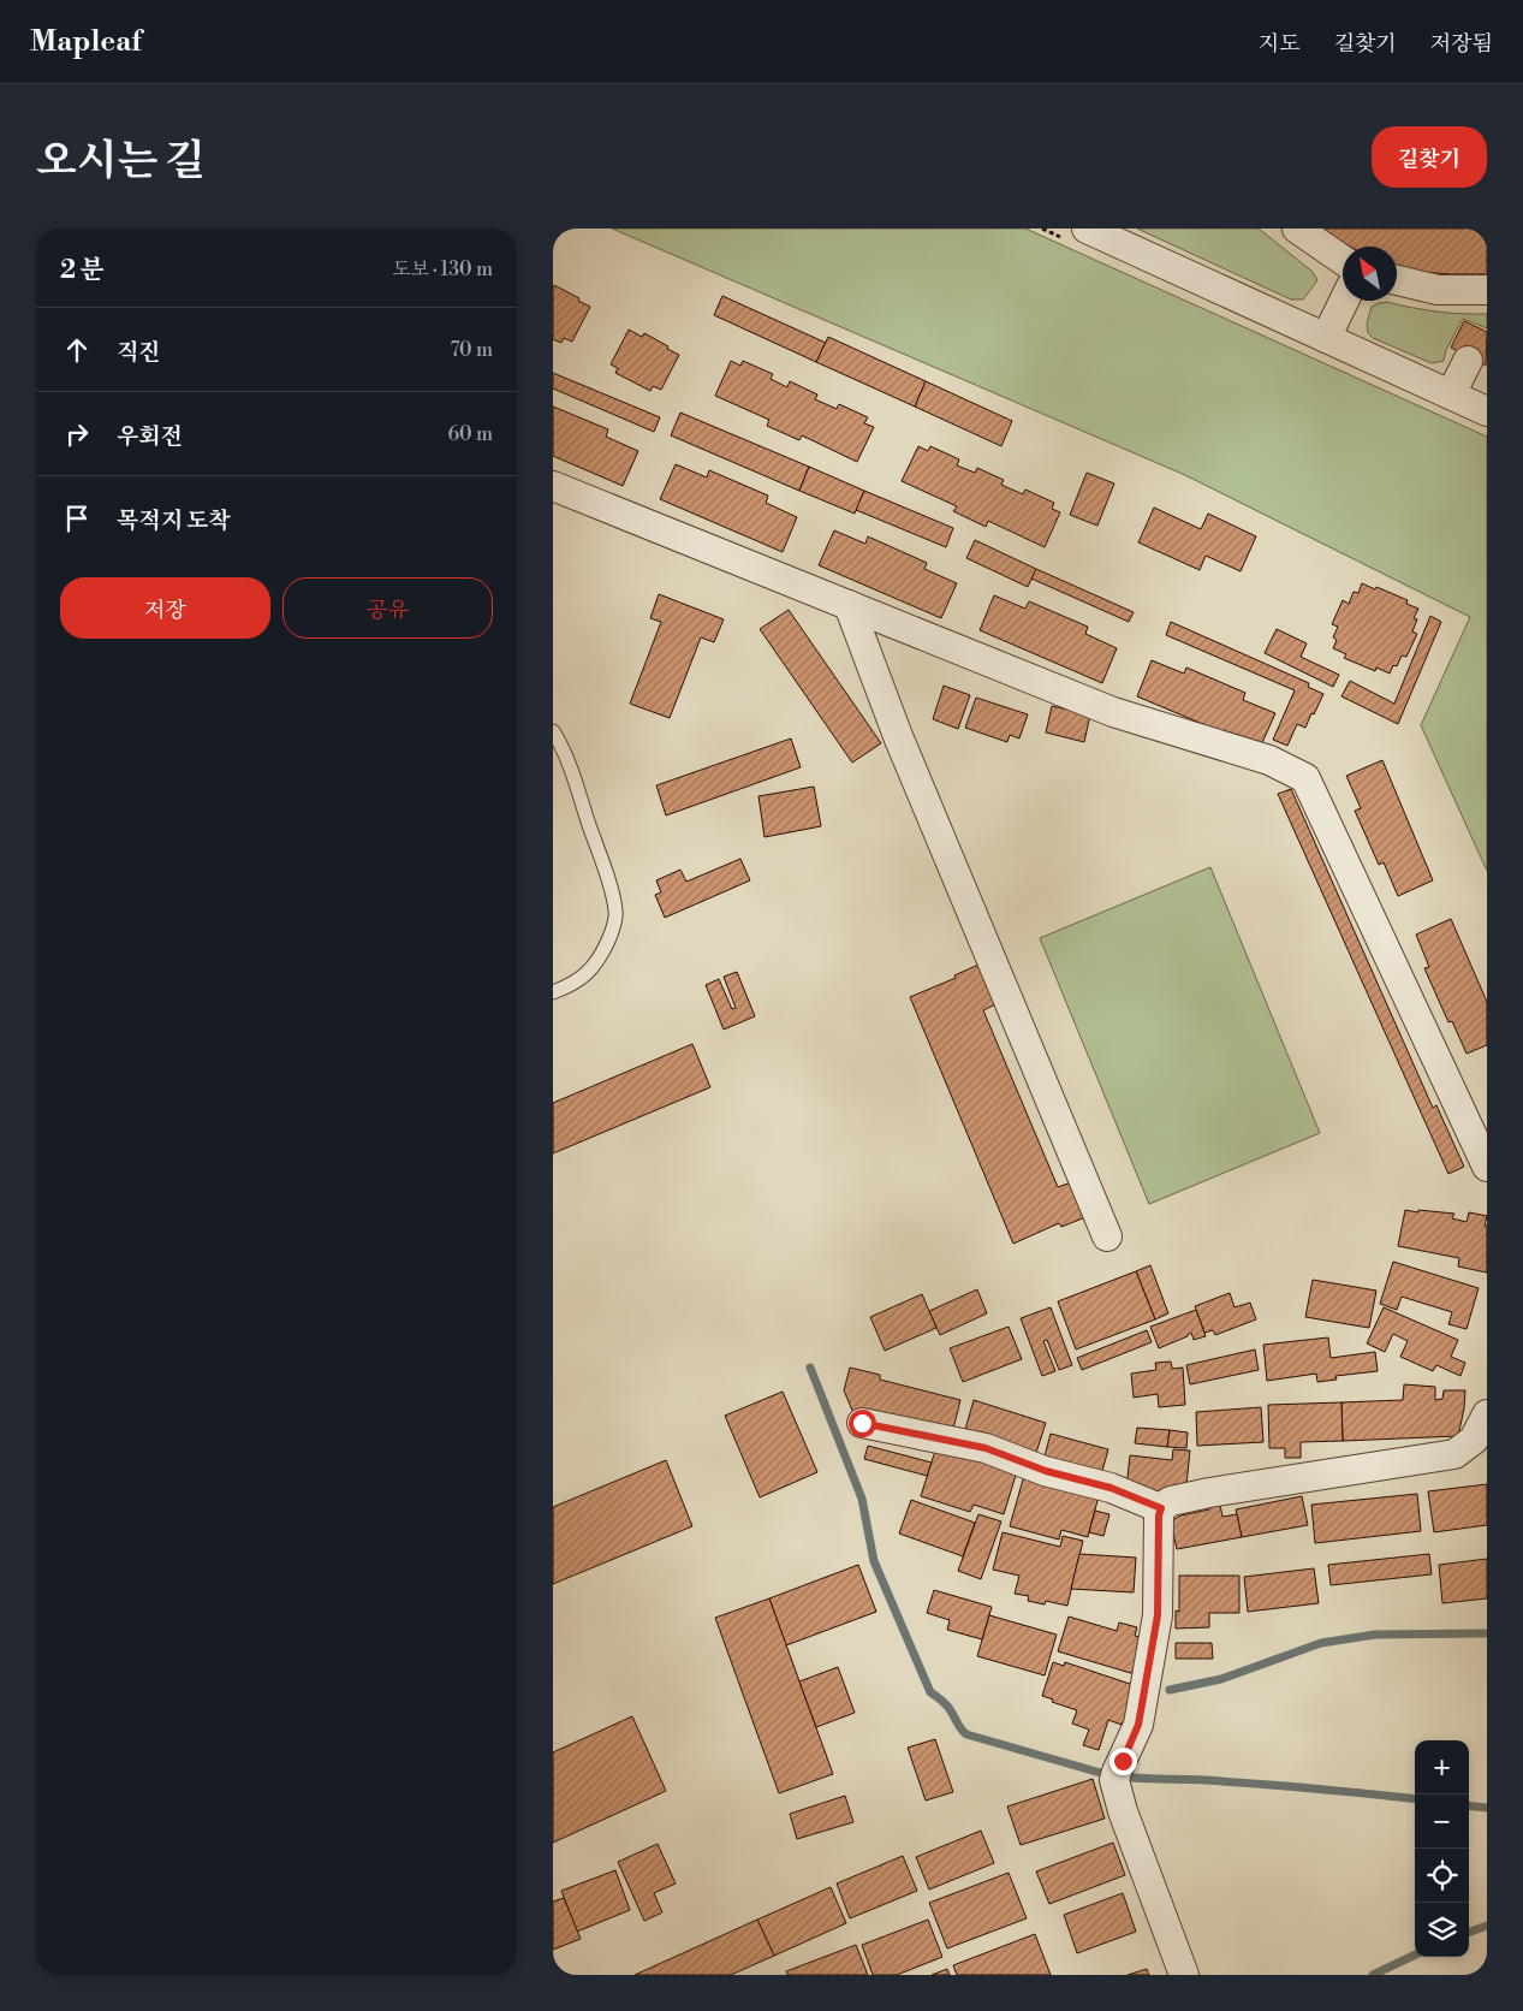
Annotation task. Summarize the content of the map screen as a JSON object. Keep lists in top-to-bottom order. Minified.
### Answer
{"north":"top left","page":{"header":"Mapleaf","nav":["지도","길찾기","저장됨"],"title":"오시는 길","buttons":["길찾기",["저장","공유"]],"heading":["2 분","도보 · 130 m"],"list":[["직진","70 m"],["우회전","60 m"],"목적지 도착"],"map_buttons":["+","−"]}}
